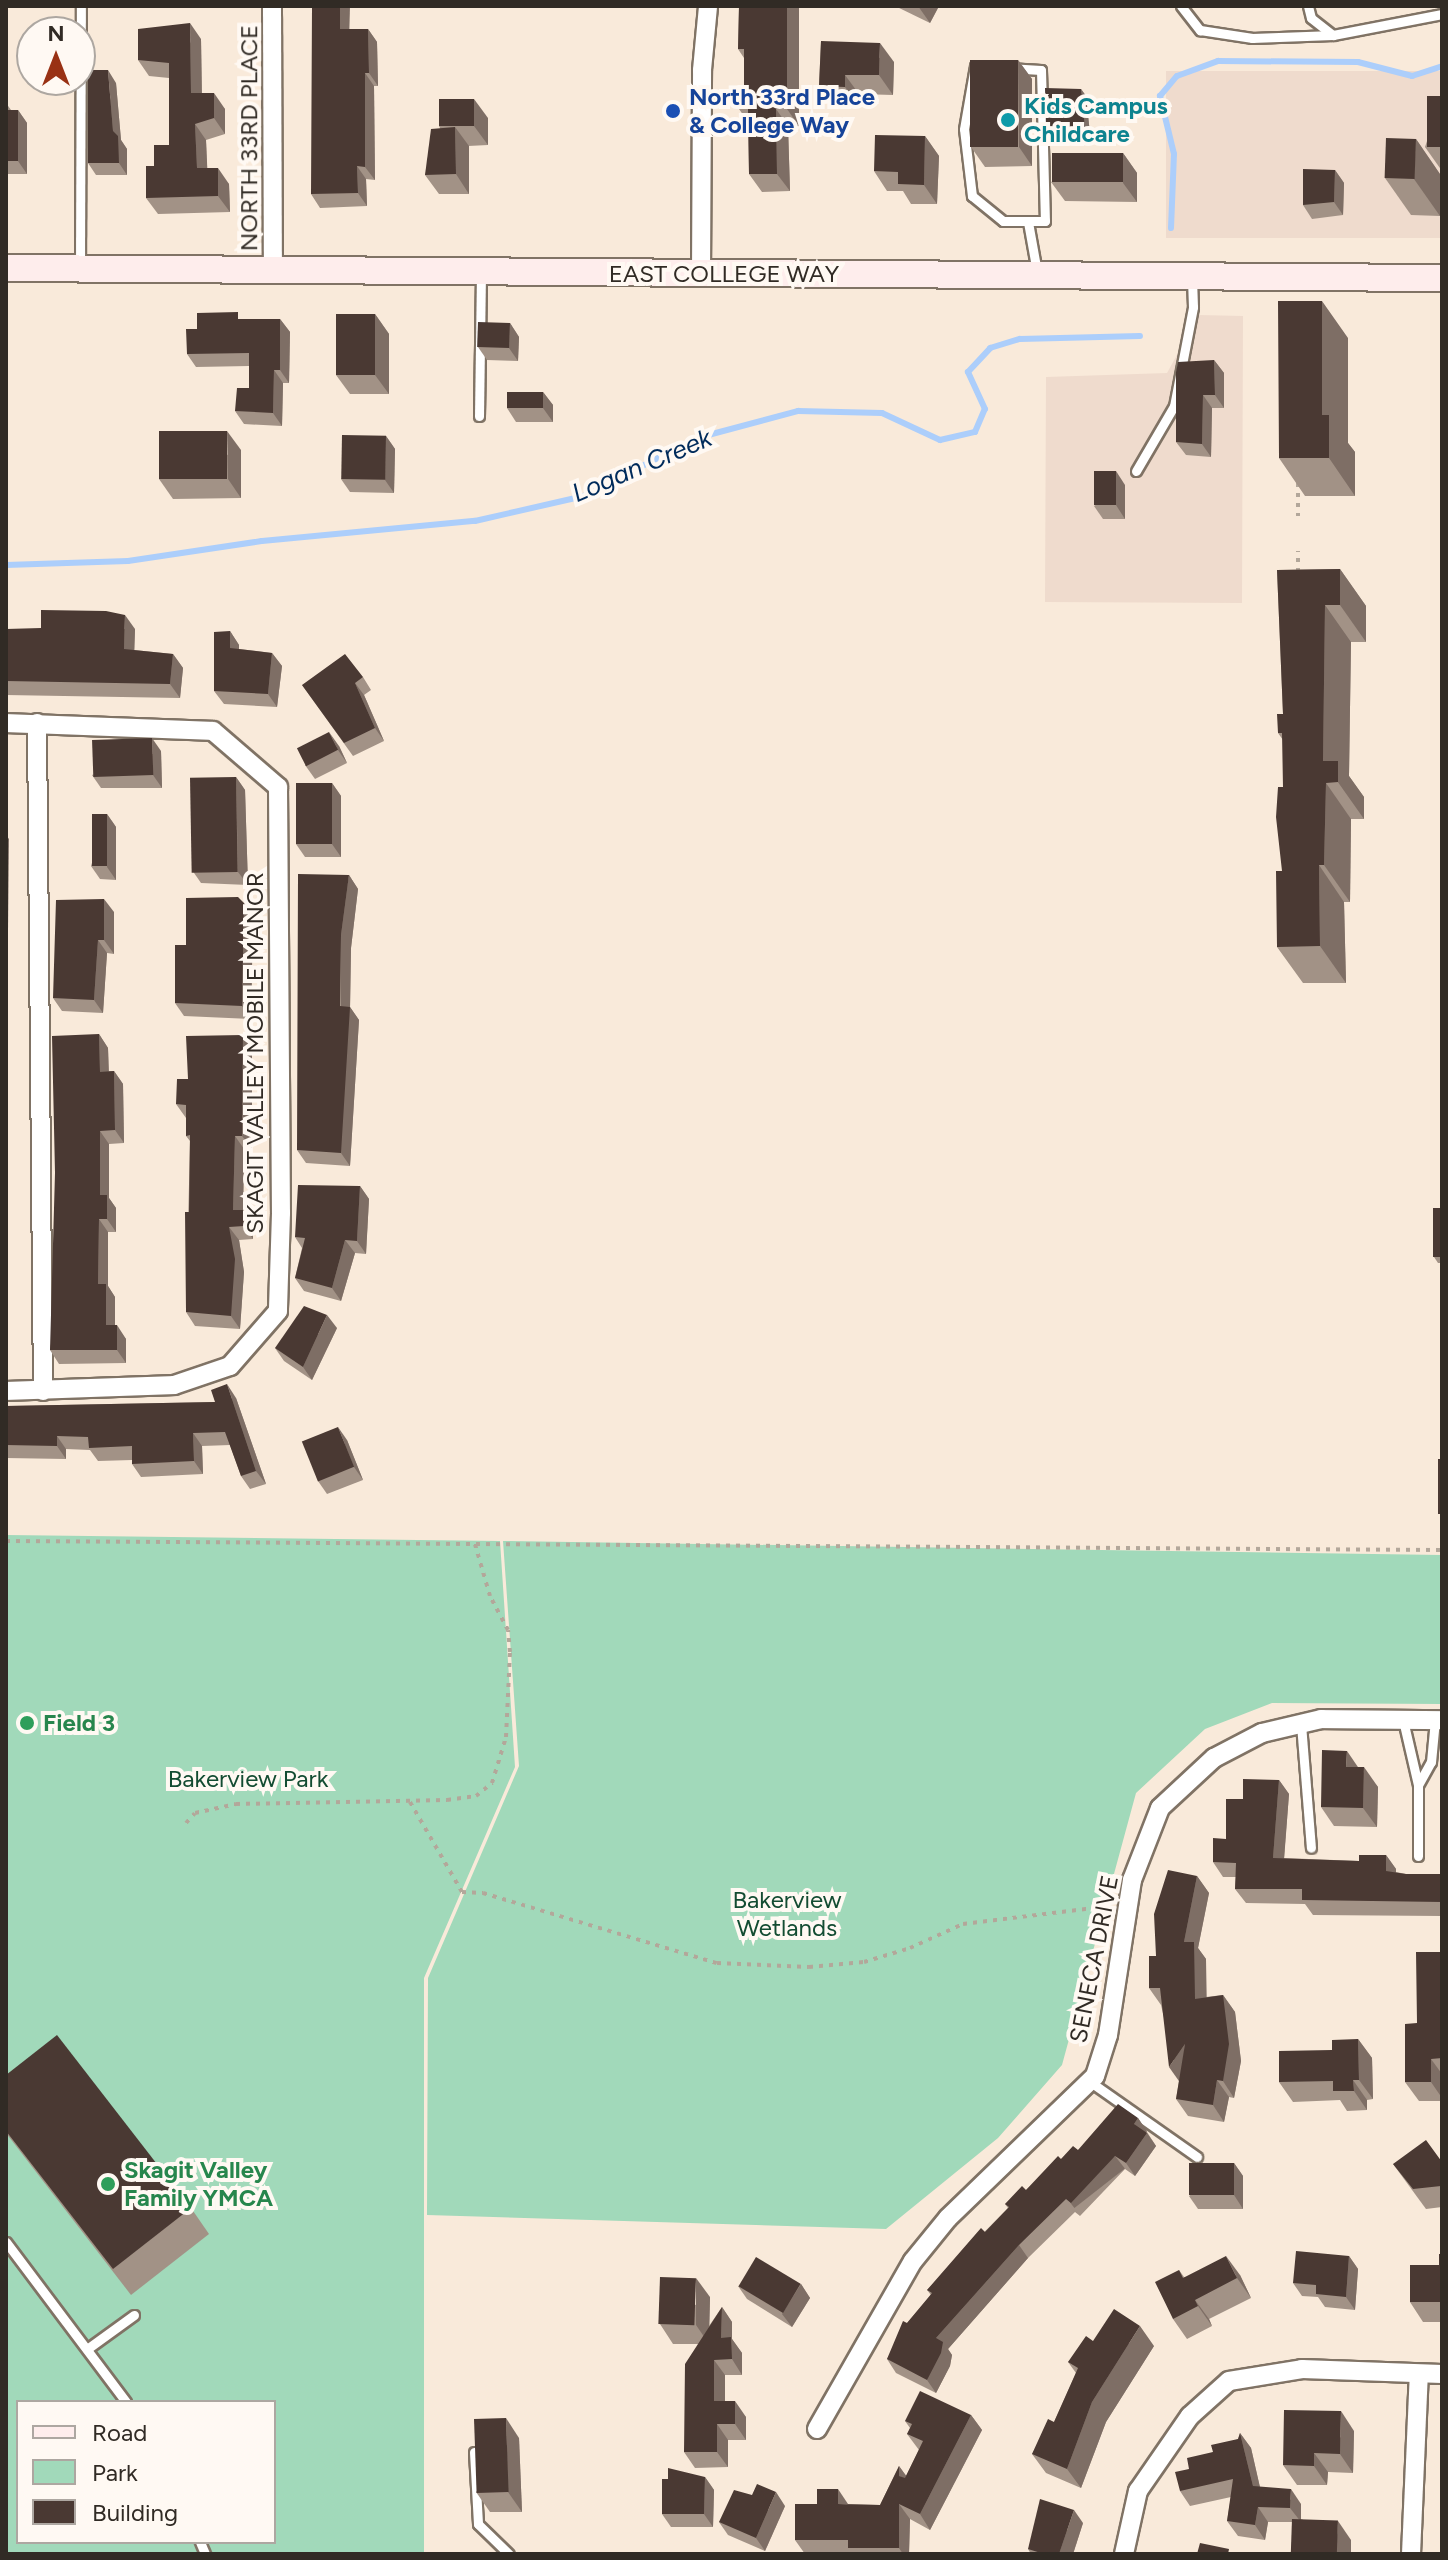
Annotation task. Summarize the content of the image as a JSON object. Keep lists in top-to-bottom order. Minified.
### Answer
{"streets":{"main road":["EAST COLLEGE WAY"],"street":["NORTH 33RD PLACE","SKAGIT VALLEY MOBILE MANOR","SENECA DRIVE"]},"crossings":[["NORTH 33RD PLACE","EAST COLLEGE WAY"]],"water":["Logan Creek"],"parks":["Bakerview Park","Bakerview Wetlands"],"places":["North 33rd Place & College Way","Kids Campus Childcare","Field 3","Skagit Valley Family YMCA"],"legend":["Road","Park","Building"],"north":"top"}
